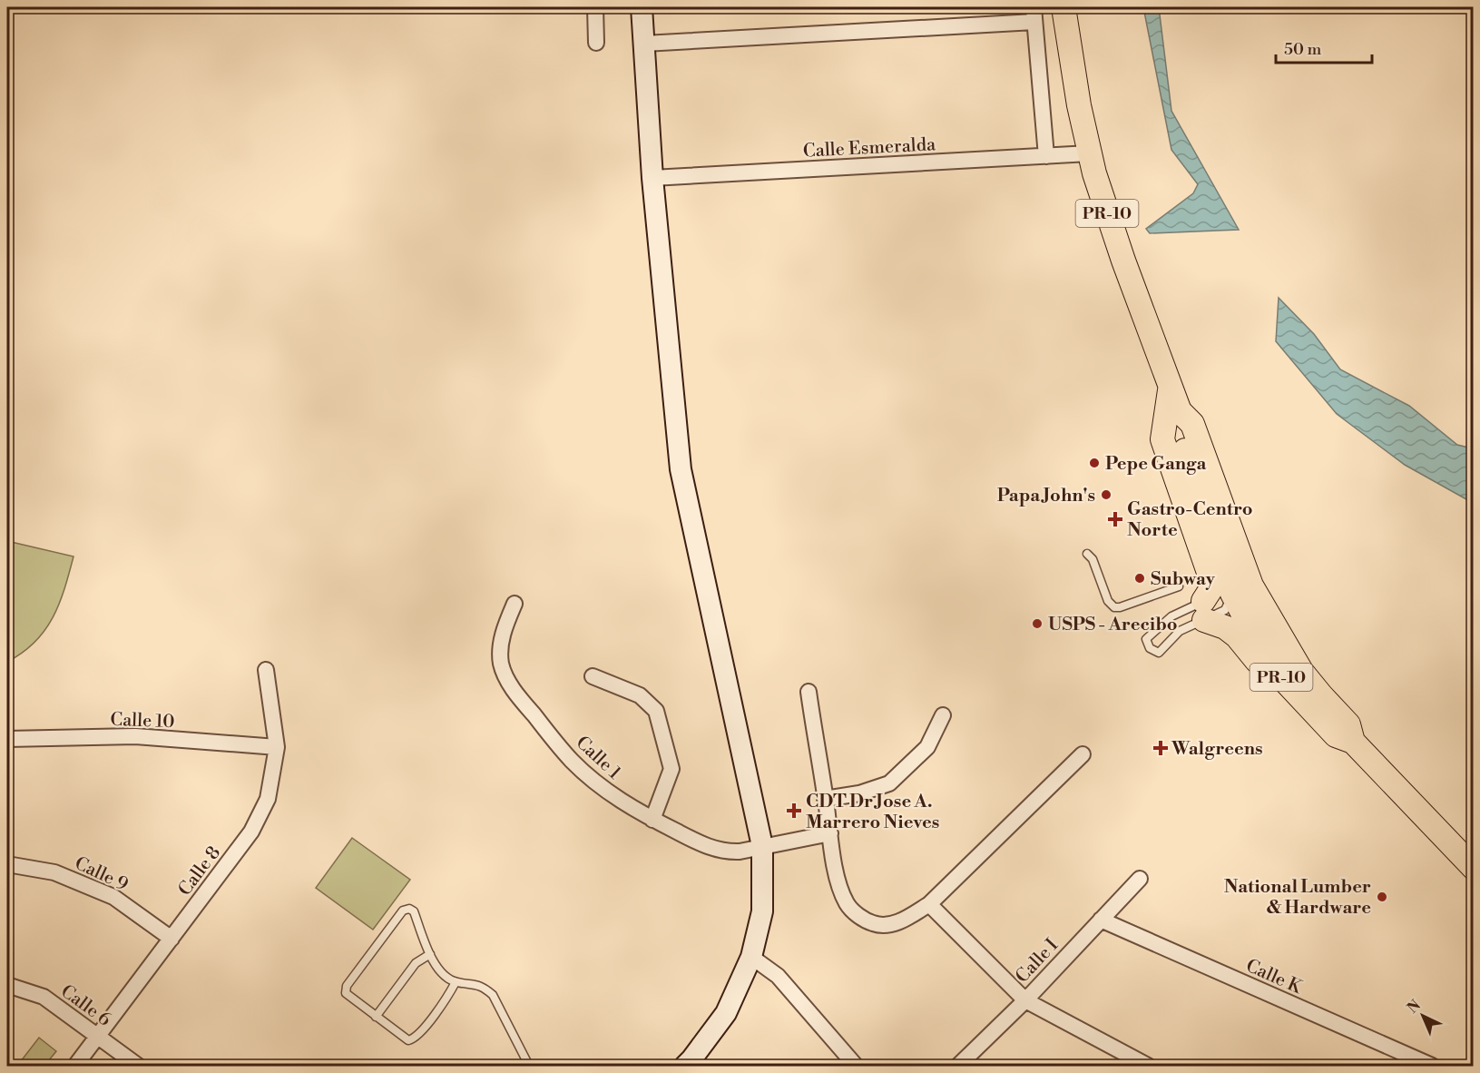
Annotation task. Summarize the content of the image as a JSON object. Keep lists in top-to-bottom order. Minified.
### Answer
{"streets":{"main road":["PR-10"],"street":["Calle Esmeralda","Calle 10","Calle 1","Calle 8","Calle 9","Calle I","Calle K","Calle 6"]},"crossings":[["Calle Esmeralda","PR-10"],["Calle 10","Calle 8"],["Calle 8","Calle 9"],["Calle 8","Calle 6"],["Calle I","Calle K"]],"places":{"other":["Pepe Ganga","Papa John's","Subway","USPS - Arecibo","National Lumber & Hardware"],"health":["Gastro-Centro Norte","Walgreens","CDT Dr Jose A. Marrero Nieves"]},"scale_bar":"50 m","north":"top left"}
